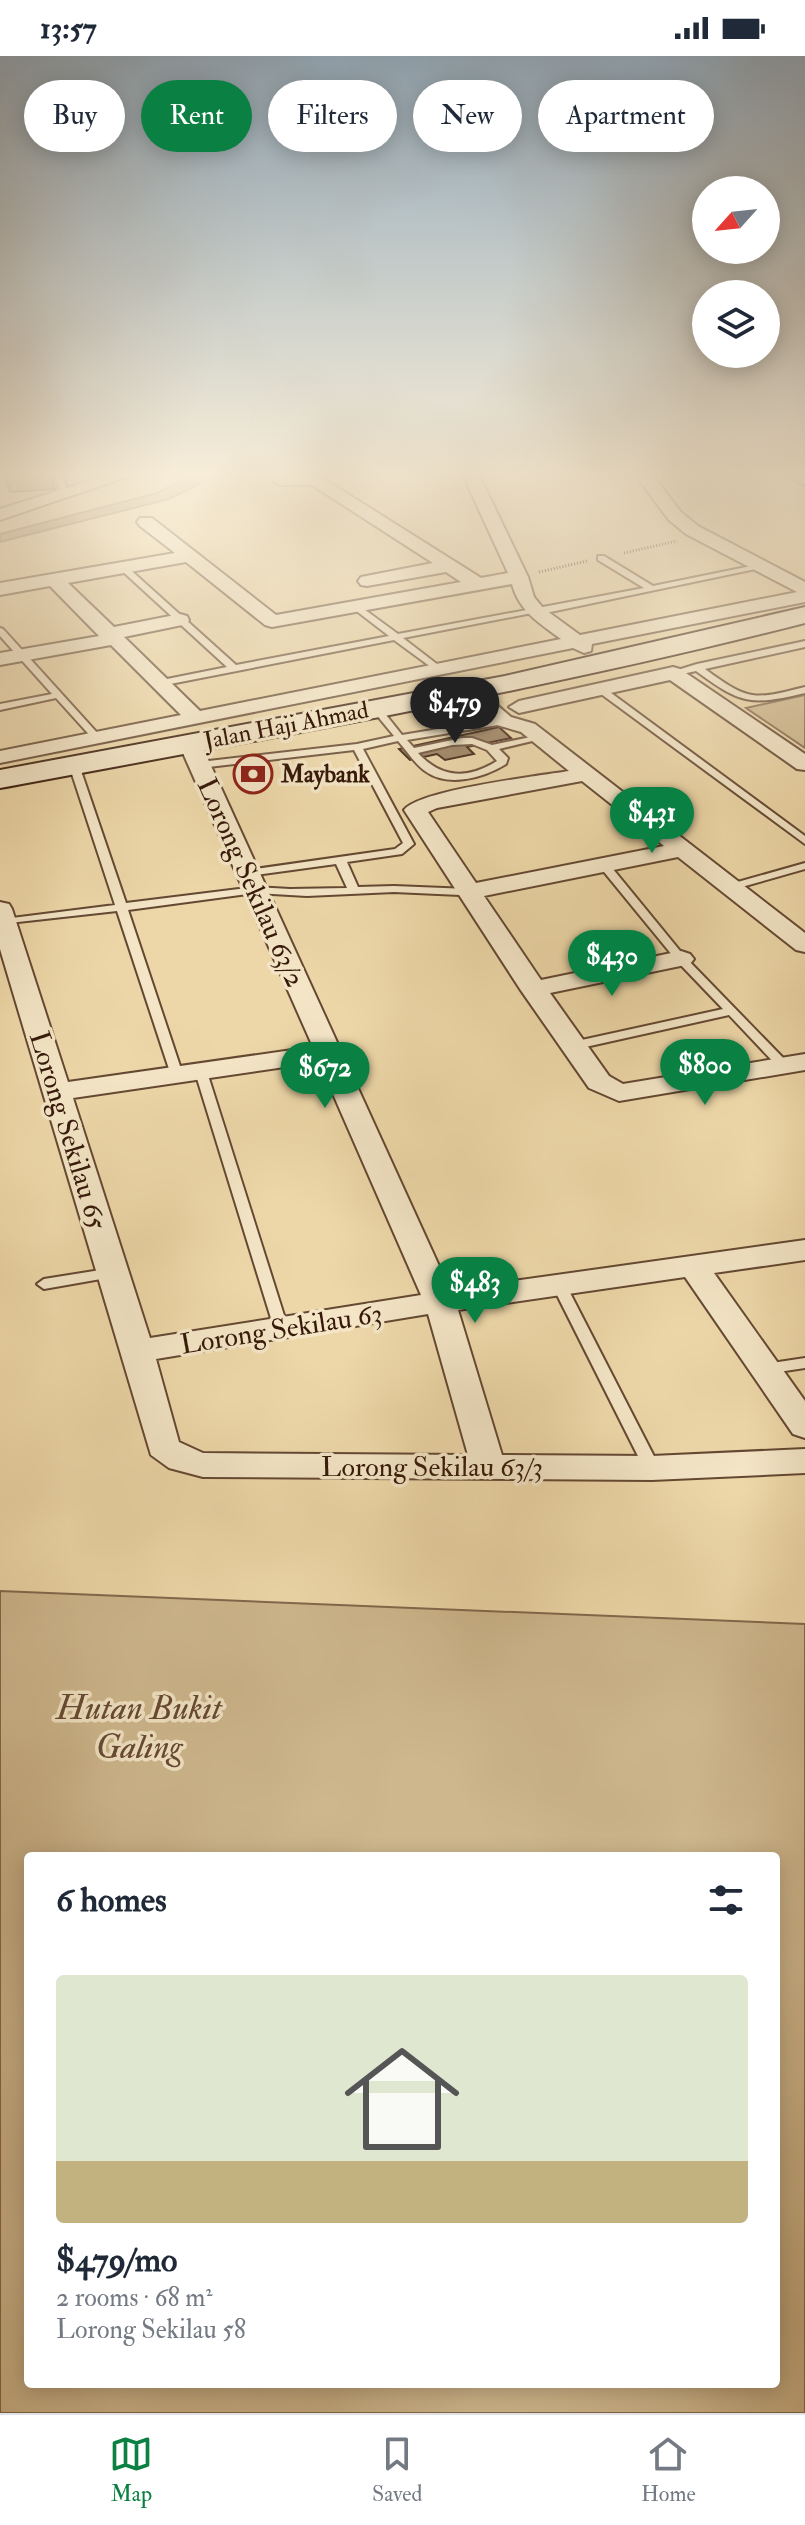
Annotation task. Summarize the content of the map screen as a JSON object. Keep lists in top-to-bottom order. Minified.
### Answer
{"streets":{"street":["Jalan Haji Ahmad","Lorong Sekilau 63/2","Lorong Sekilau 65","Lorong Sekilau 63","Lorong Sekilau 63/3"]},"crossings":[["Jalan Haji Ahmad","Lorong Sekilau 63/2"],["Lorong Sekilau 63/2","Lorong Sekilau 63"],["Lorong Sekilau 63/2","Lorong Sekilau 63/3"],["Lorong Sekilau 65","Lorong Sekilau 63"],["Lorong Sekilau 65","Lorong Sekilau 63/3"],["Lorong Sekilau 63","Lorong Sekilau 63/3"]],"parks":["Hutan Bukit Galing"],"places":{"bank":["Maybank"]},"north":"bottom left","page":{"status":"13:57","chip":["Buy","Rent","Filters","New","Apartment"],"price":["$479","$431","$430","$800","$672","$483"],"heading":"6 homes","list":[{"name":"$479/mo","note":"2 rooms · 68 m² · Lorong Sekilau 58"}],"tabs":["Map","Saved","Home"]}}
